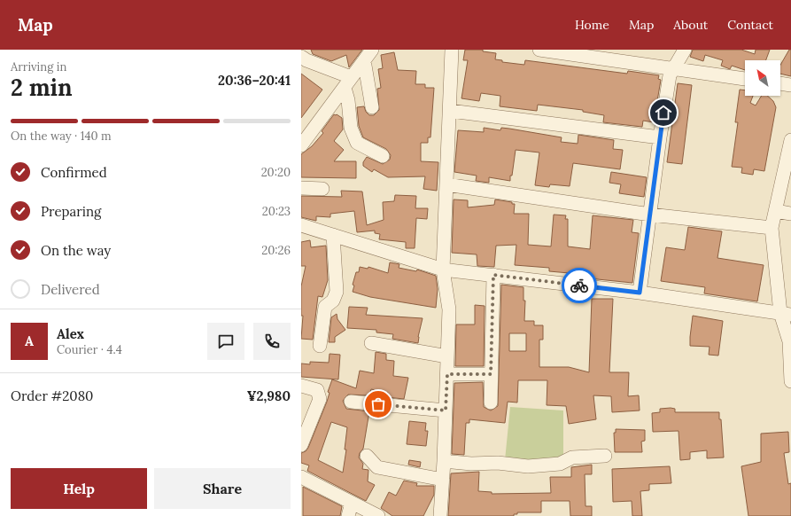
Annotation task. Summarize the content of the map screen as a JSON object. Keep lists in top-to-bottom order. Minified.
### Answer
{"north":"top left","page":{"header":"Map","nav":["Home","Map","About","Contact"],"heading":["2 min","Arriving in","20:36–20:41"],"panel":["Alex","Courier · 4.4","Order #2080","¥2,980"],"bar":"On the way · 140 m","list":[["Confirmed","20:20"],["Preparing","20:23"],["On the way","20:26"],"Delivered"],"round":"A","buttons":["Help","Share"]}}
